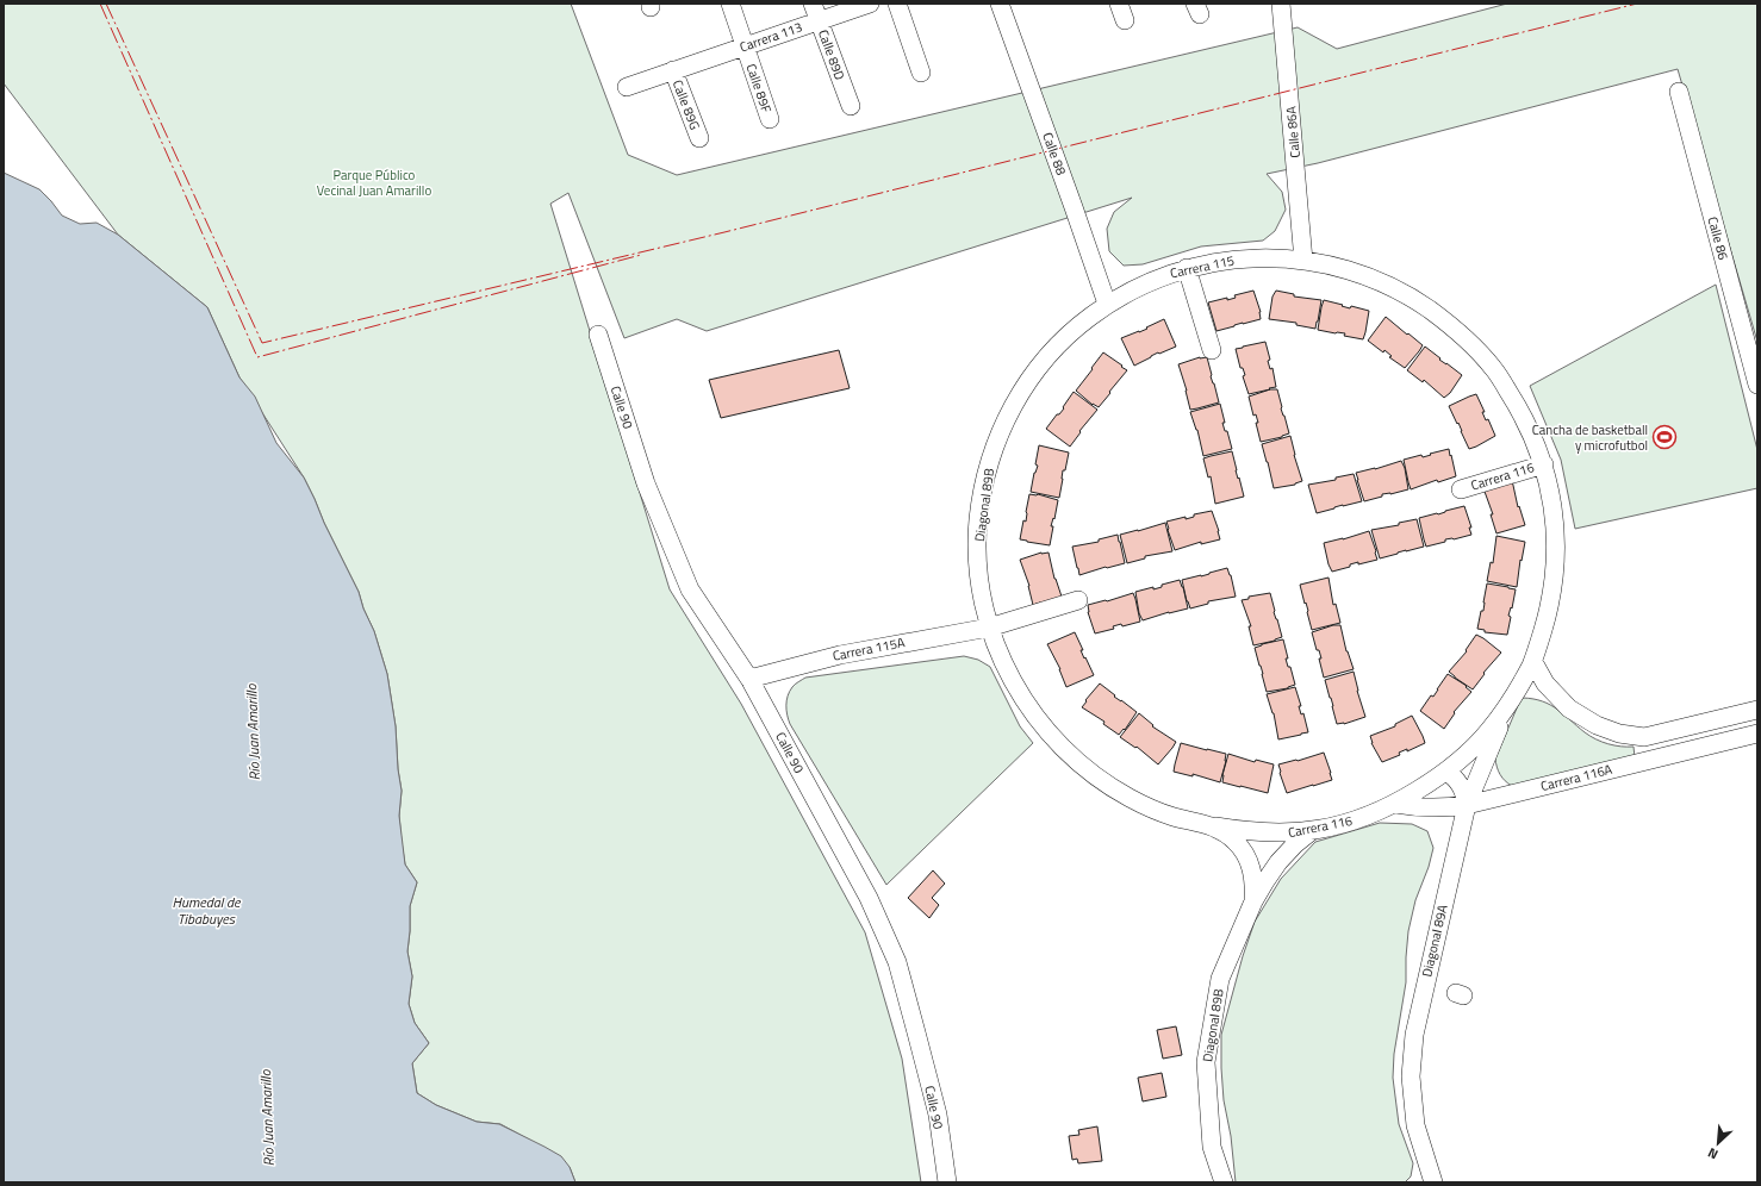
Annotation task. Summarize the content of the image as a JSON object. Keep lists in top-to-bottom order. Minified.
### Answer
{"streets":{"street":["Carrera 113","Calle 89D","Calle 89F","Calle 89G","Calle 86A","Calle 88","Calle 86","Carrera 115","Calle 90","Carrera 116","Diagonal 89B","Carrera 115A","Carrera 116A","Diagonal 89A"]},"crossings":[["Carrera 113","Calle 89D"],["Carrera 113","Calle 89F"],["Carrera 113","Calle 89G"],["Calle 86A","Carrera 115"],["Calle 86A","Diagonal 89A"],["Calle 88","Carrera 115"],["Calle 88","Diagonal 89B"],["Carrera 115","Diagonal 89B"],["Carrera 115","Diagonal 89A"],["Calle 90","Carrera 115A"],["Carrera 116","Diagonal 89B"],["Carrera 116","Carrera 116A"],["Carrera 116","Diagonal 89A"],["Diagonal 89B","Carrera 115A"],["Carrera 116A","Diagonal 89A"]],"water":["Río Juan Amarillo","Humedal de Tibabuyes"],"parks":["Parque Público Vecinal Juan Amarillo"],"places":{"sports":["Cancha de basketball y microfutbol"]},"north":"bottom left"}
